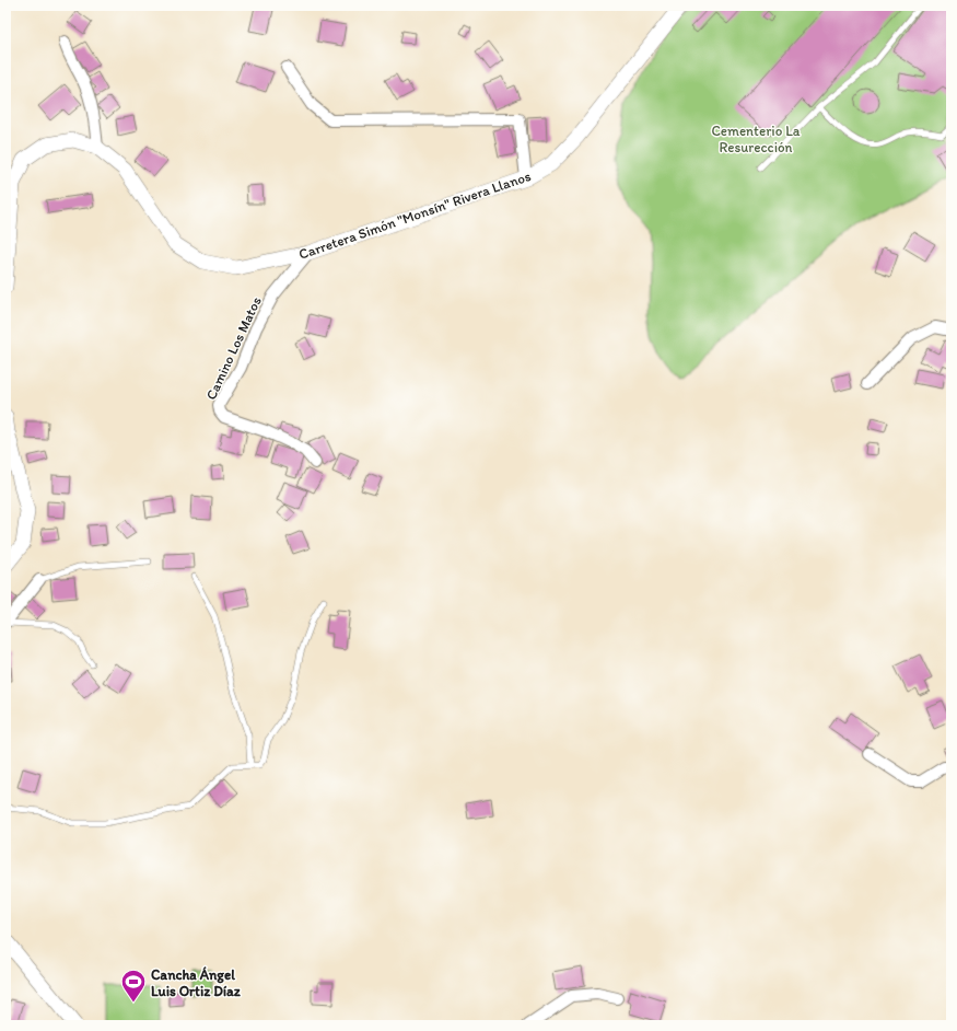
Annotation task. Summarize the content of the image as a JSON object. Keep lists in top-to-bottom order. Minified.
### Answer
{"streets":{"street":["Carretera Simón \"Monsín\" Rivera Llanos","Camino Los Matos"]},"crossings":[["Carretera Simón \"Monsín\" Rivera Llanos","Camino Los Matos"]],"parks":["Cementerio La Resurección"],"places":{"sports":["Cancha Ángel Luis Ortiz Díaz"]}}
